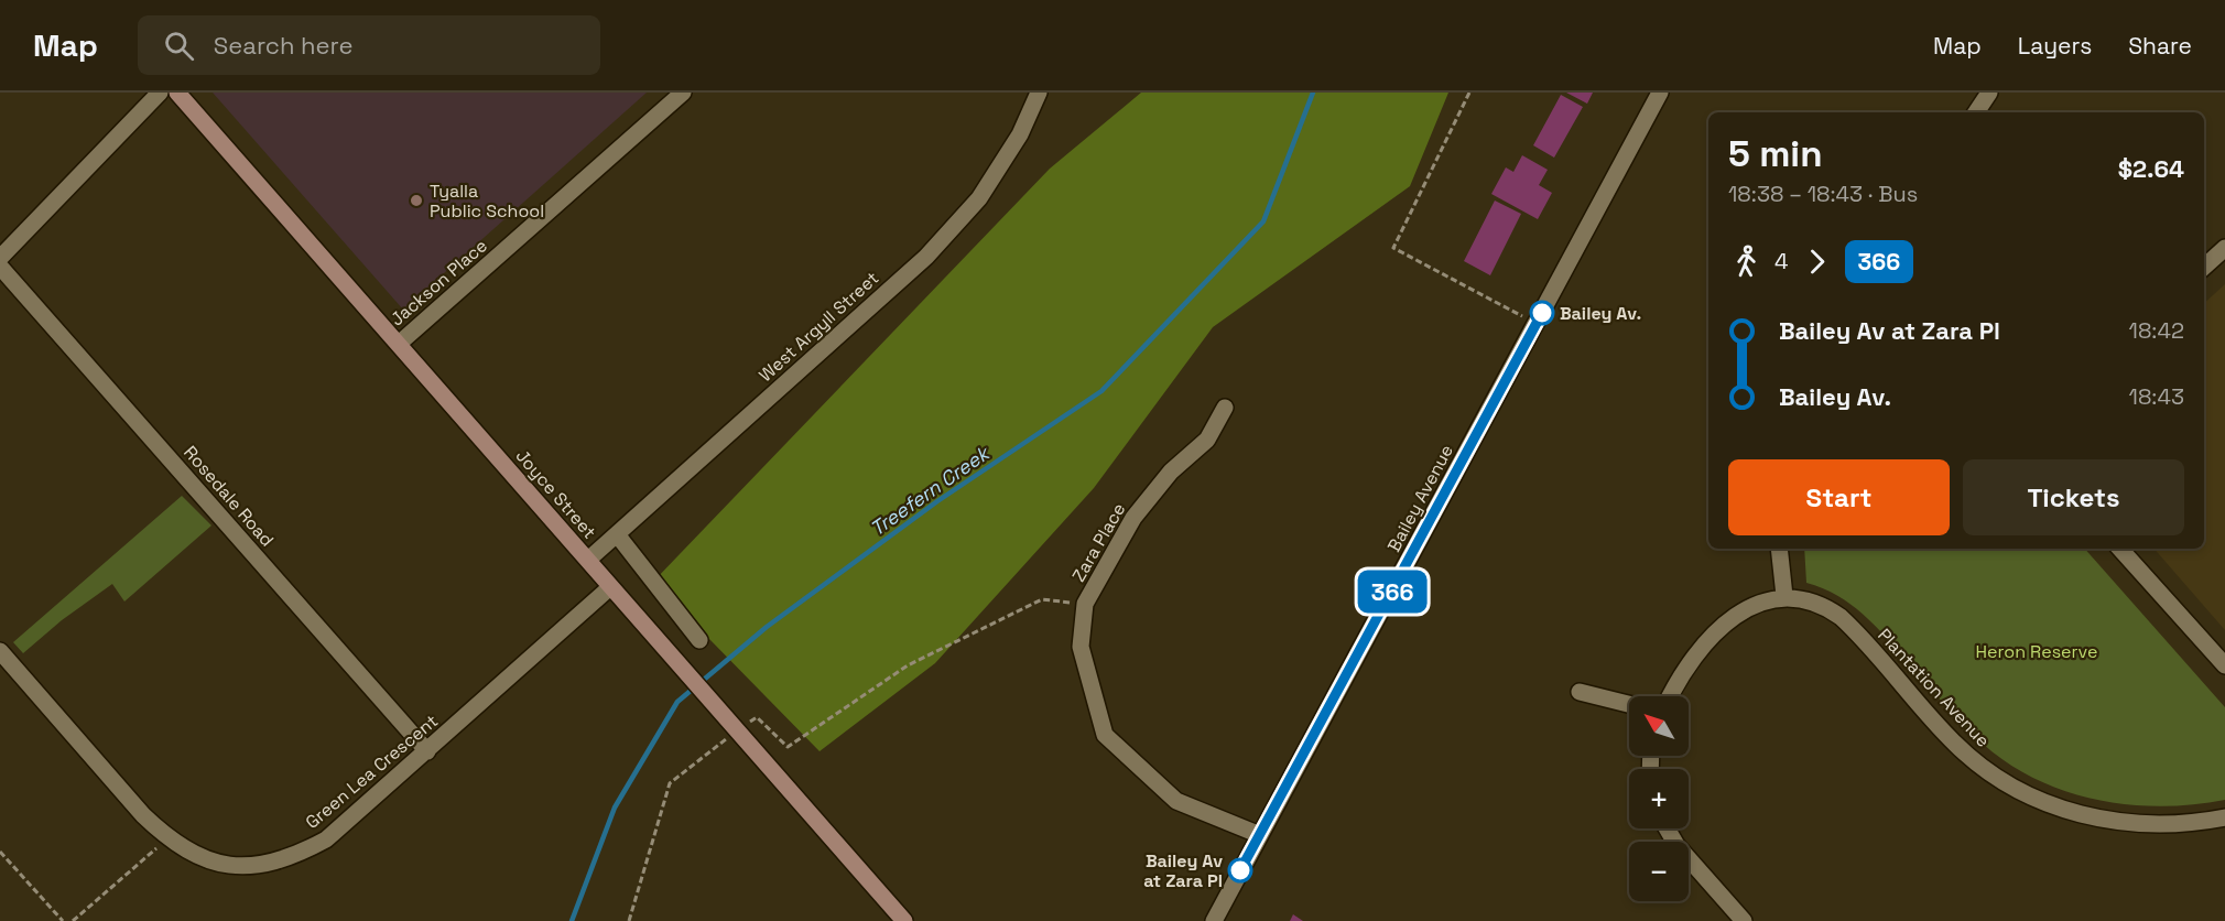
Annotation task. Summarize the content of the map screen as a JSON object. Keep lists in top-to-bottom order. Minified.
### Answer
{"streets":{"street":["Jackson Place","West Argyll Street","Joyce Street","Rosedale Road","Bailey Avenue","Zara Place","Plantation Avenue","Green Lea Crescent"]},"crossings":[["Jackson Place","Joyce Street"],["West Argyll Street","Joyce Street"],["Joyce Street","Green Lea Crescent"],["Rosedale Road","Green Lea Crescent"],["Bailey Avenue","Zara Place"]],"water":["Treefern Creek"],"parks":["Heron Reserve"],"places":["Tyalla Public School","Bailey Av.","Bailey Av at Zara Pl"],"lines":["bus line 366"],"north":"top left","page":{"header":"Map","search":"Search here","nav":["Map","Layers","Share"],"on_map":"366","heading":["5 min","18:38 – 18:43 · Bus","$2.64"],"legs":["4","366"],"list":[{"name":"Bailey Av at Zara Pl","value":"18:42"},{"name":"Bailey Av.","value":"18:43"}],"buttons":["Start","Tickets"],"map_buttons":["+","−"]}}
